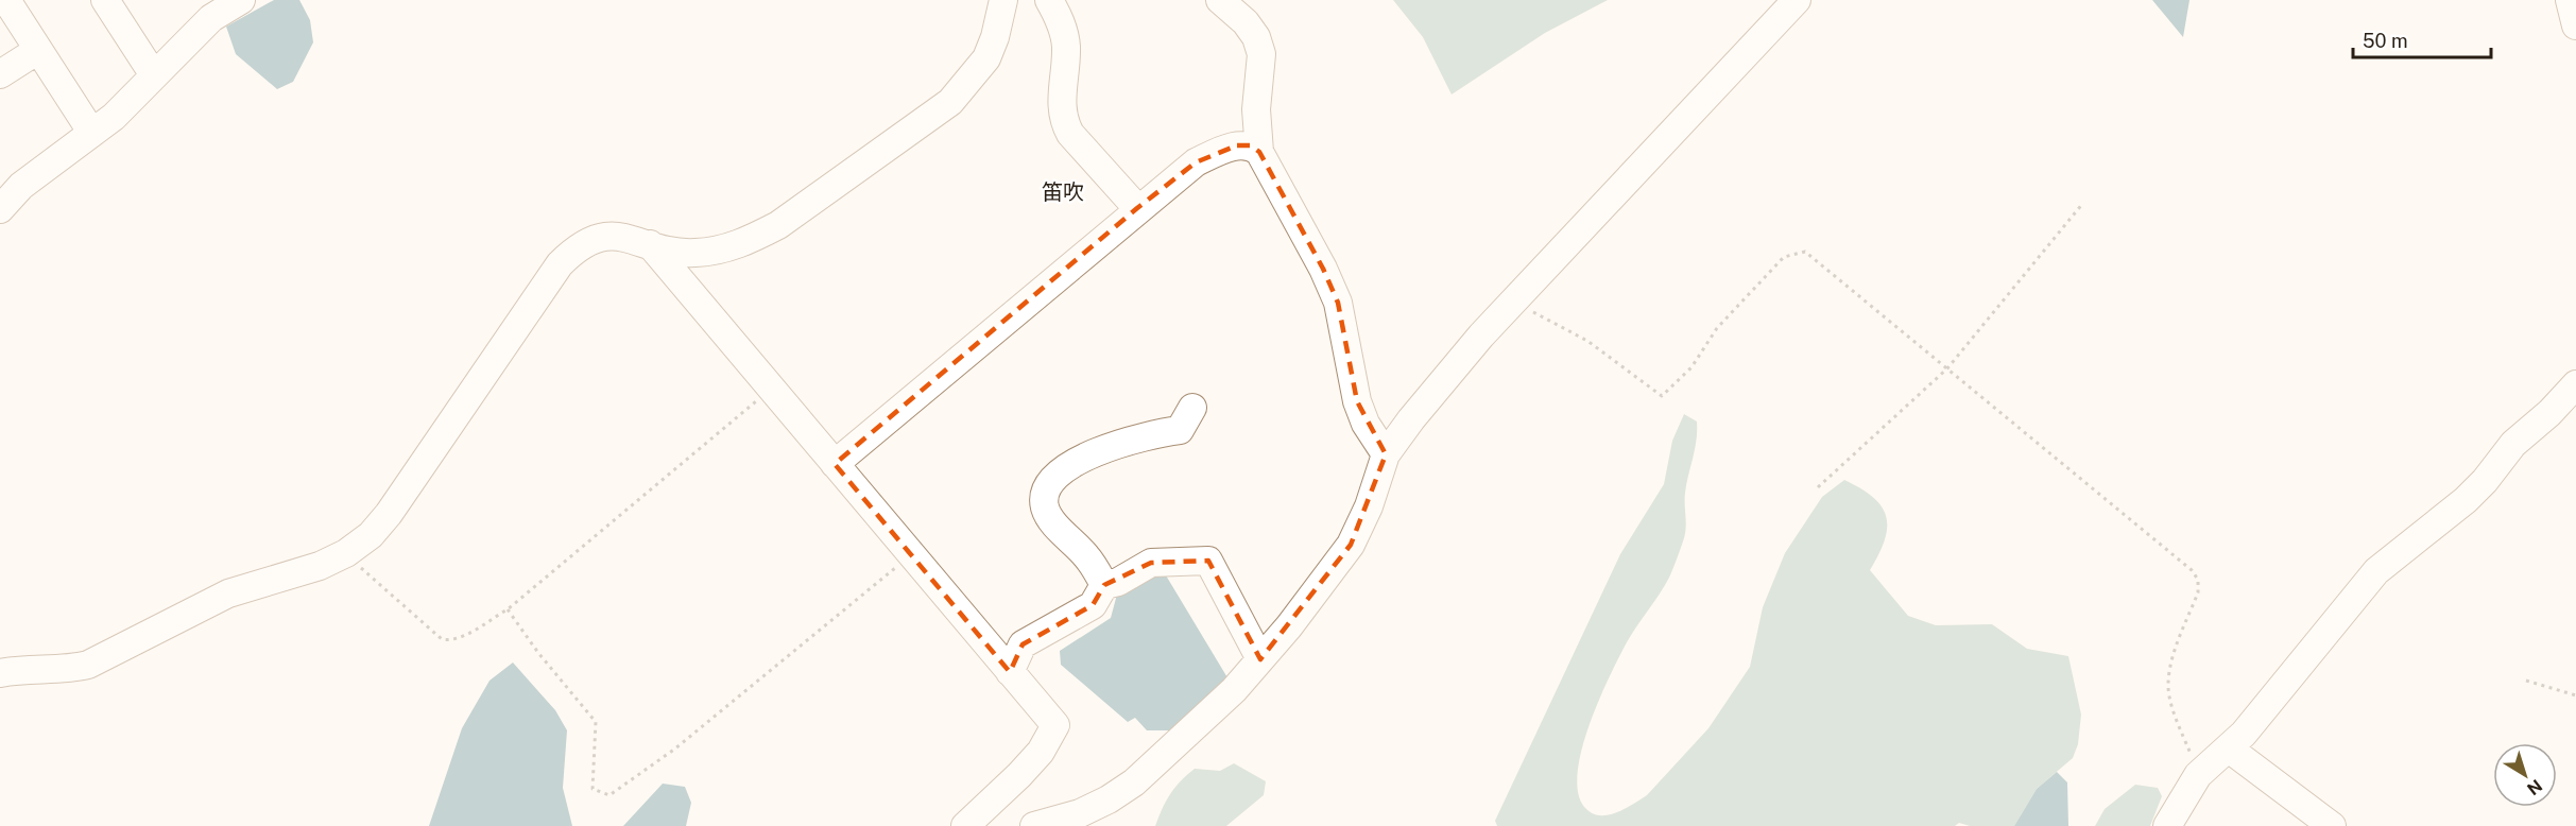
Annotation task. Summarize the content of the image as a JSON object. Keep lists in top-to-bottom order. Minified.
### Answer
{"districts":["笛吹"],"scale_bar":"50 m","north":"bottom right"}
